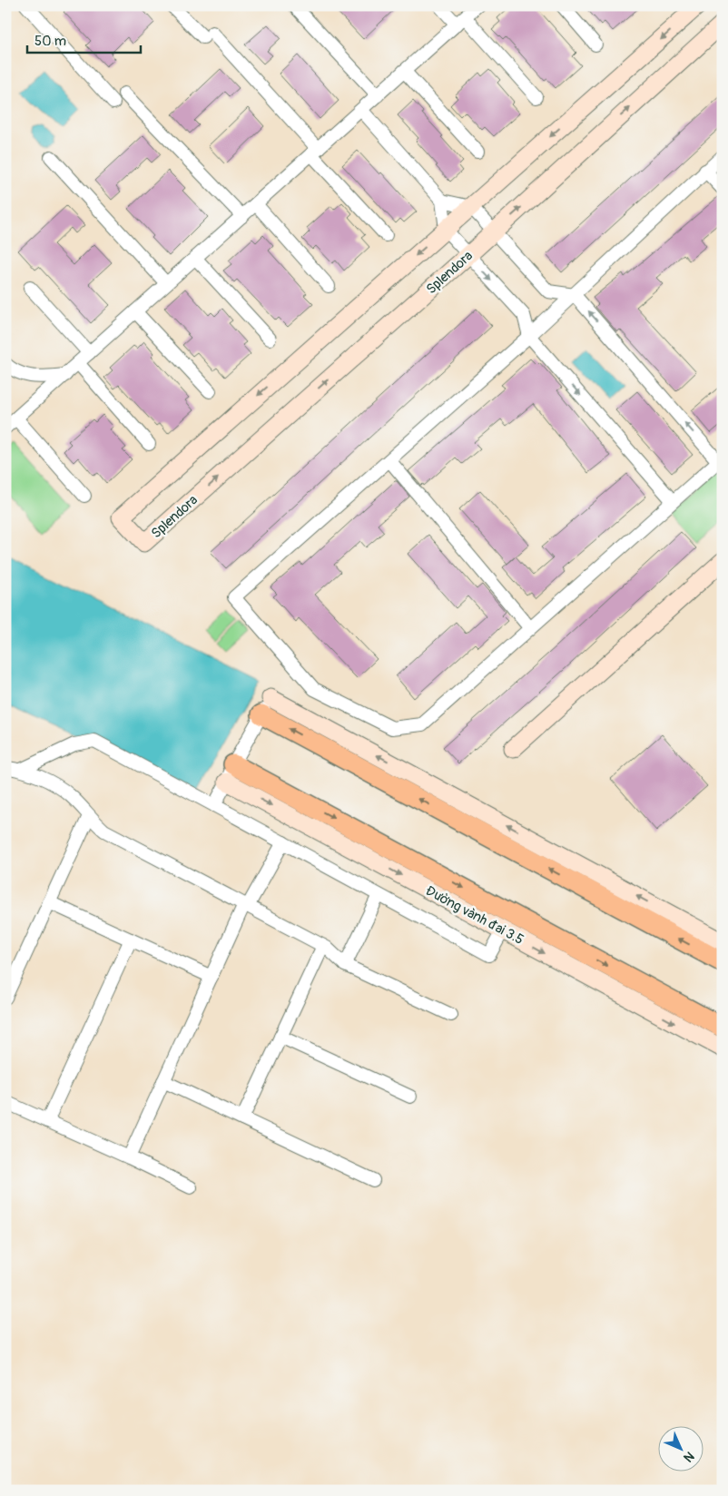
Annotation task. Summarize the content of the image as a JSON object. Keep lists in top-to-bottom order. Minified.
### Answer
{"streets":{"main road":["Đường vành đai 3.5"],"street":["Splendora"]},"scale_bar":"50 m","north":"bottom right"}
